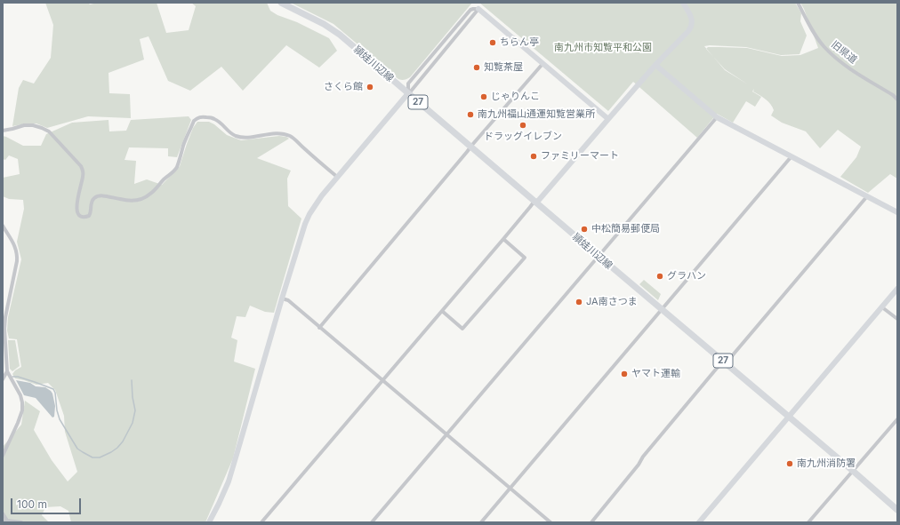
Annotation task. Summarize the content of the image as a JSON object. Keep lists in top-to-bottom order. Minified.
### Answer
{"streets":{"main road":["頴娃川辺線","27"],"street":["旧県道"]},"parks":["南九州市知覧平和公園"],"places":["ちらん亭","知覧茶屋","さくら館","じゃりんこ","南九州福山通運知覧営業所","ドラッグイレブン","ファミリーマート","中松簡易郵便局","グラハン","JA南さつま","ヤマト運輸","南九州消防署"],"scale_bar":"100 m"}
